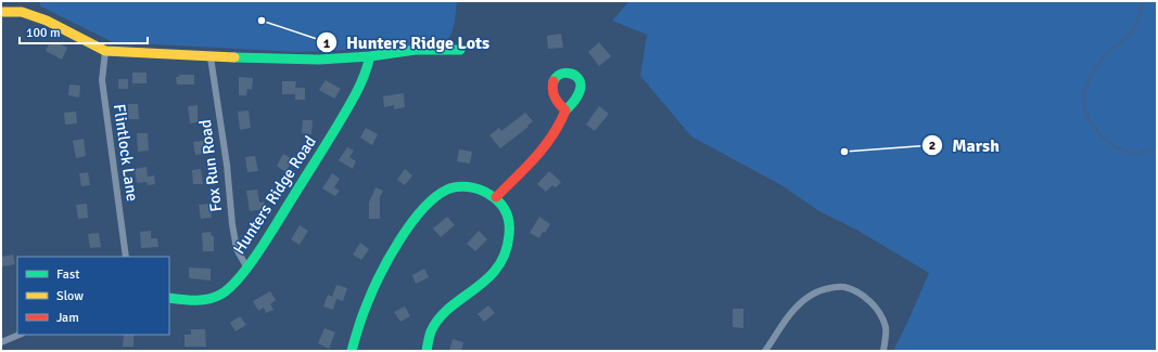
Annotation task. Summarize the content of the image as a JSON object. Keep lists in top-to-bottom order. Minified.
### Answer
{"streets":{"street":["Flintlock Lane","Fox Run Road","Hunters Ridge Road"]},"crossings":[["Fox Run Road","Hunters Ridge Road"]],"places":["Hunters Ridge Lots","Marsh"],"legend":["Fast","Slow","Jam"],"scale_bar":"100 m"}
